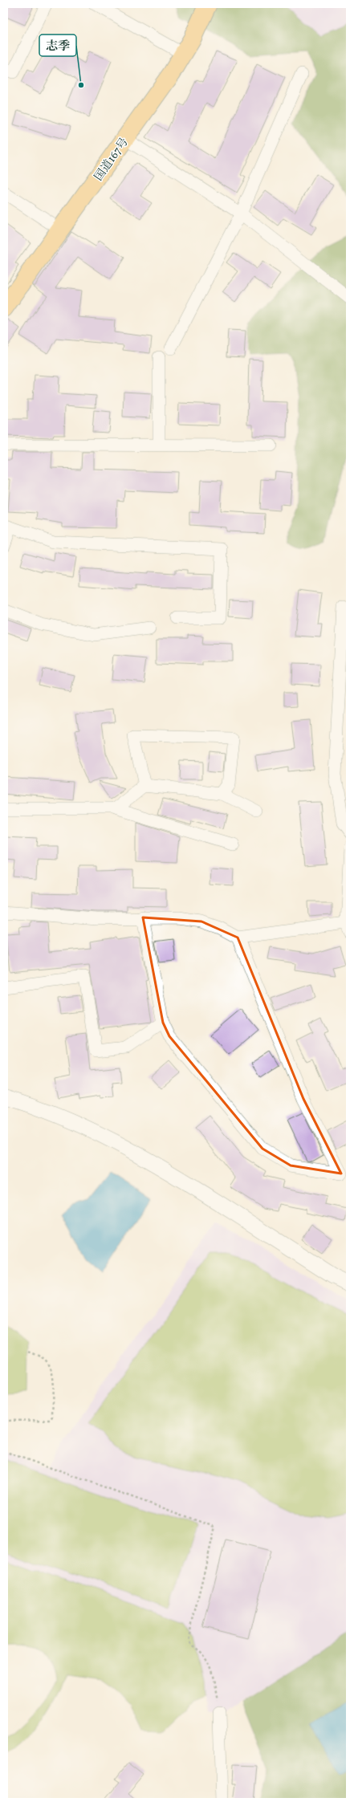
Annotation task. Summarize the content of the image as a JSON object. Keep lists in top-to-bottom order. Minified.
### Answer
{"streets":{"highway":["国道167号"]},"places":["志季"]}
